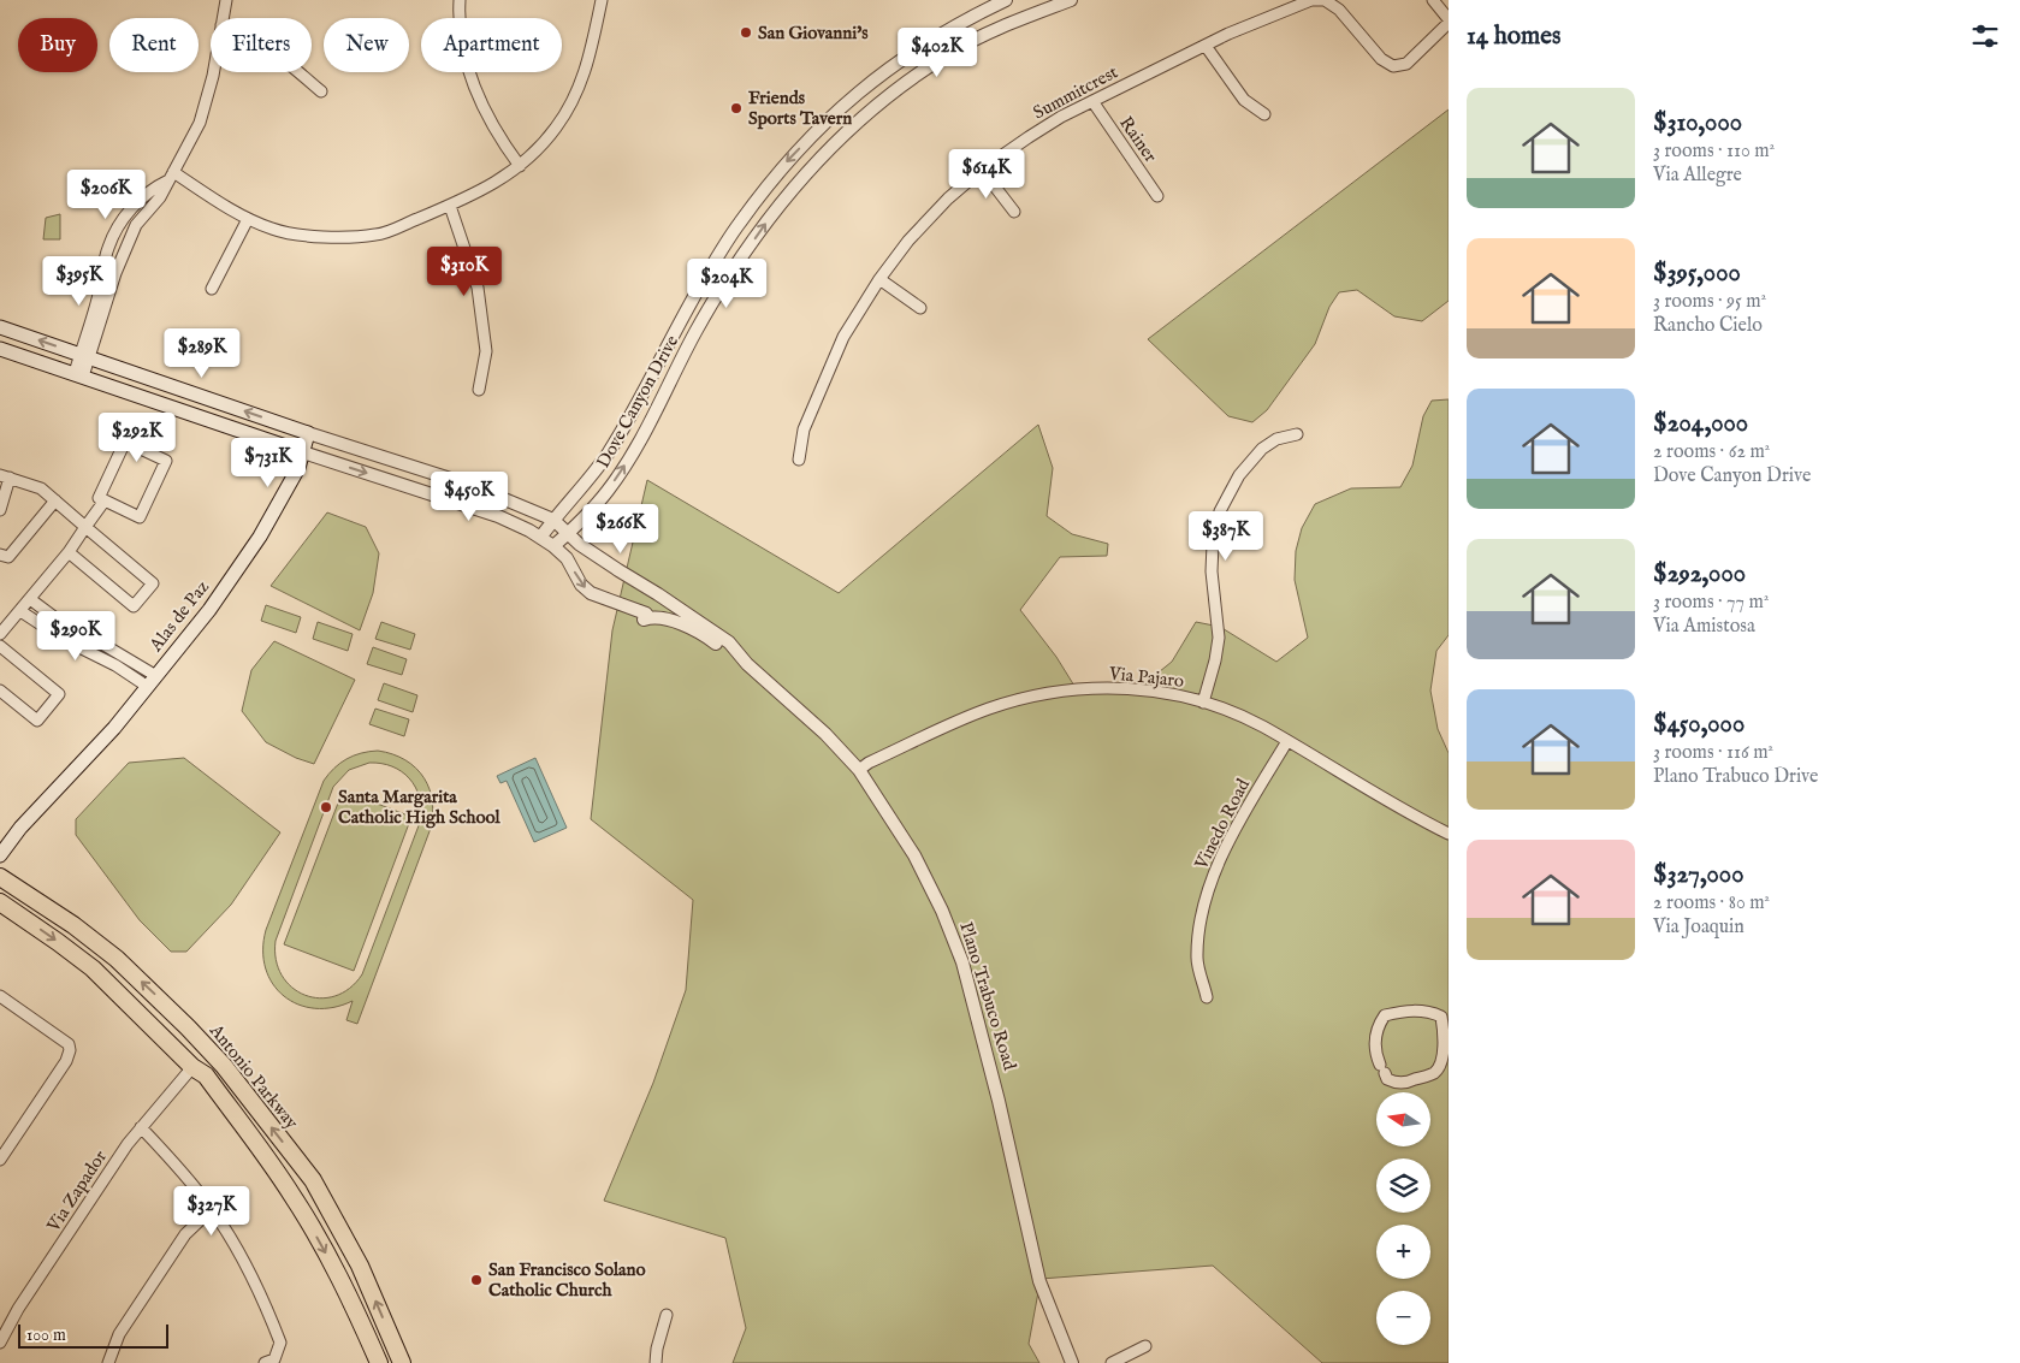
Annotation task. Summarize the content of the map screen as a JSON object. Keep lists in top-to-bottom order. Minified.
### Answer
{"streets":{"main road":["Alas de Paz","Antonio Parkway"],"street":["Summitcrest","Rainer","Dove Canyon Drive","Via Pajaro","Vinedo Road","Plano Trabuco Road","Via Zapador"]},"crossings":[["Summitcrest","Rainer"],["Dove Canyon Drive","Plano Trabuco Road"],["Alas de Paz","Plano Trabuco Road"],["Via Pajaro","Vinedo Road"],["Via Pajaro","Plano Trabuco Road"],["Antonio Parkway","Via Zapador"]],"places":["San Giovanni's","Friends Sports Tavern","Santa Margarita Catholic High School","San Francisco Solano Catholic Church"],"scale_bar":"100 m","north":"left","page":{"heading":"14 homes","chip":["Buy","Rent","Filters","New","Apartment"],"price":["$402K","$614K","$206K","$310K","$395K","$204K","$289K","$292K","$731K","$450K","$266K","$387K","$290K","$327K"],"list":[{"name":"$310,000","note":"3 rooms · 110 m² · Via Allegre"},{"name":"$395,000","note":"3 rooms · 95 m² · Rancho Cielo"},{"name":"$204,000","note":"2 rooms · 62 m² · Dove Canyon Drive"},{"name":"$292,000","note":"3 rooms · 77 m² · Via Amistosa"},{"name":"$450,000","note":"3 rooms · 116 m² · Plano Trabuco Drive"},{"name":"$327,000","note":"2 rooms · 80 m² · Via Joaquin"}],"map_buttons":["+","−"],"scale":"100 m"}}
